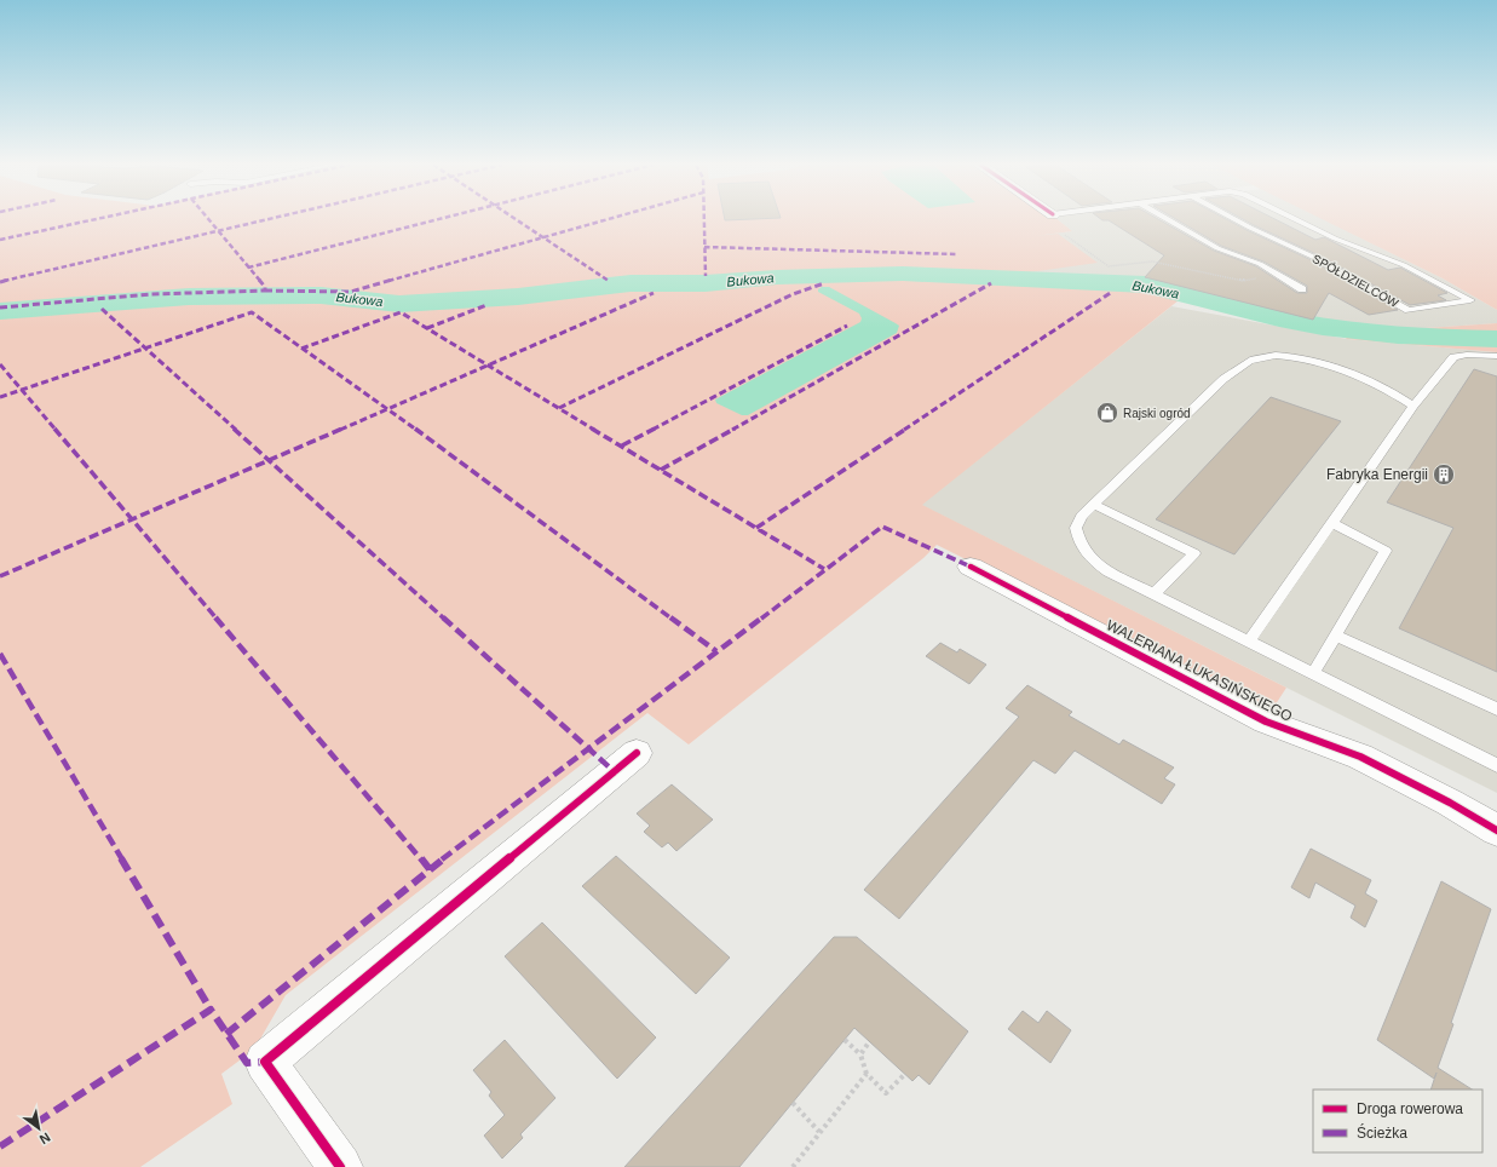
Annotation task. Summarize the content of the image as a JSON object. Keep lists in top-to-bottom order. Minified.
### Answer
{"streets":{"street":["WALERIANA ŁUKASIŃSKIEGO"],"lane":["SPÓŁDZIELCÓW"]},"water":["Bukowa"],"places":{"shop":["Rajski ogród"],"building":["Fabryka Energii"]},"legend":["Droga rowerowa","Ścieżka"],"north":"bottom right"}
